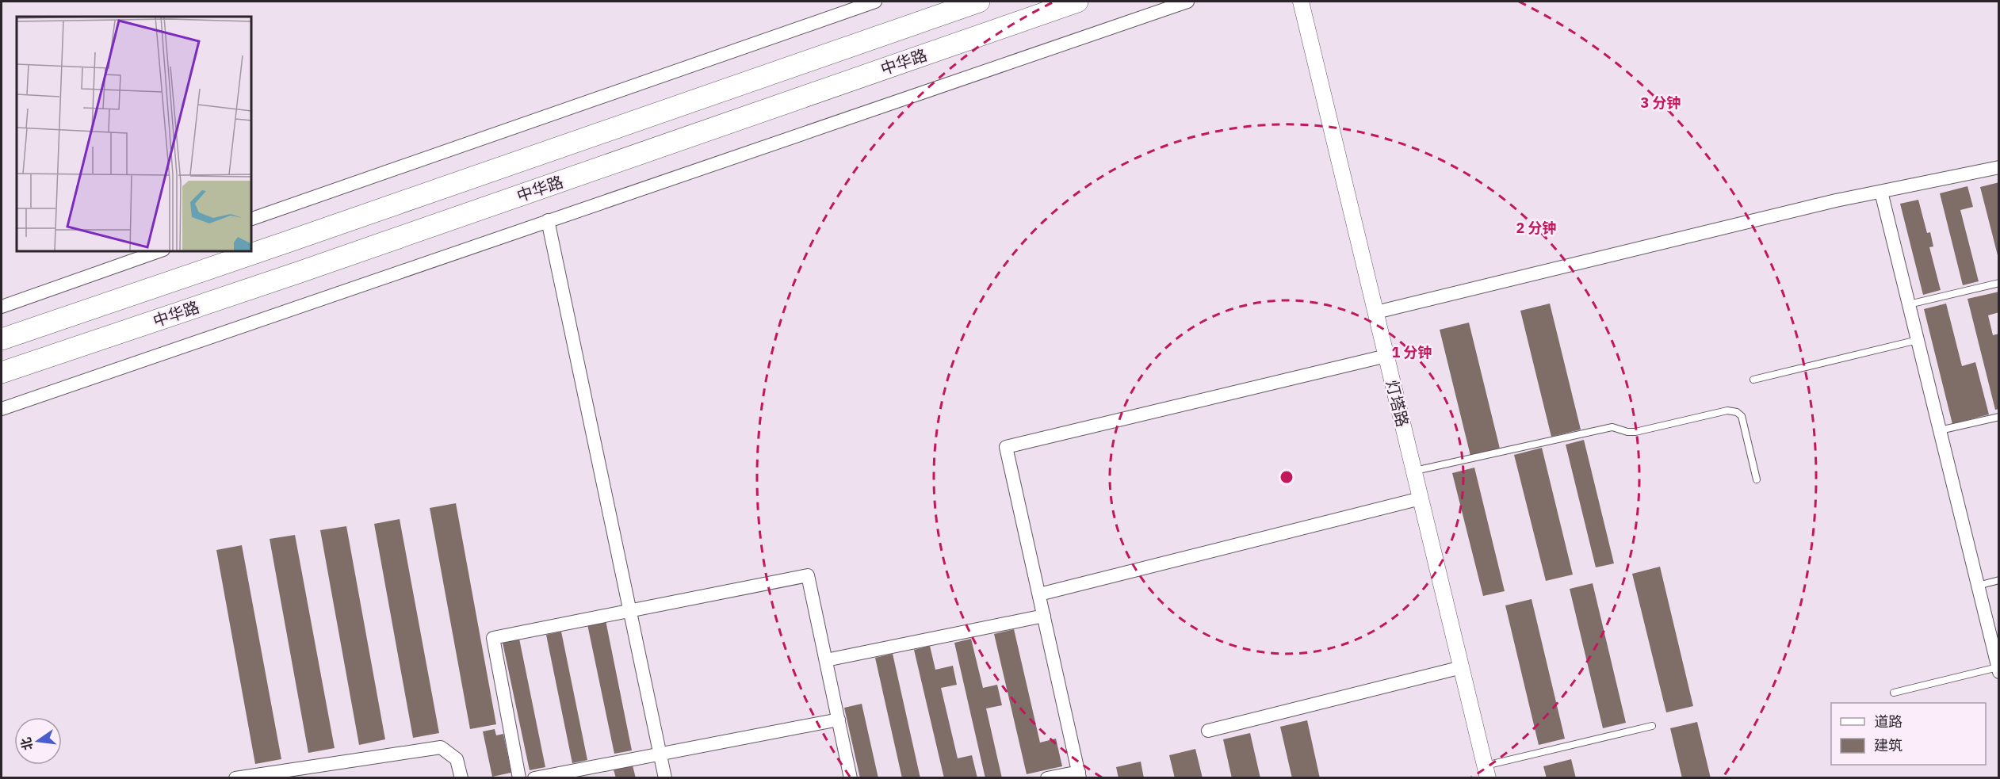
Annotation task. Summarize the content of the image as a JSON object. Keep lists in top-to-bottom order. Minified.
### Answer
{"streets":{"highway":["中华路"],"street":["灯塔路"]},"legend":["道路","建筑"],"north":"left","rings":["3 分钟","2 分钟","1 分钟"]}
